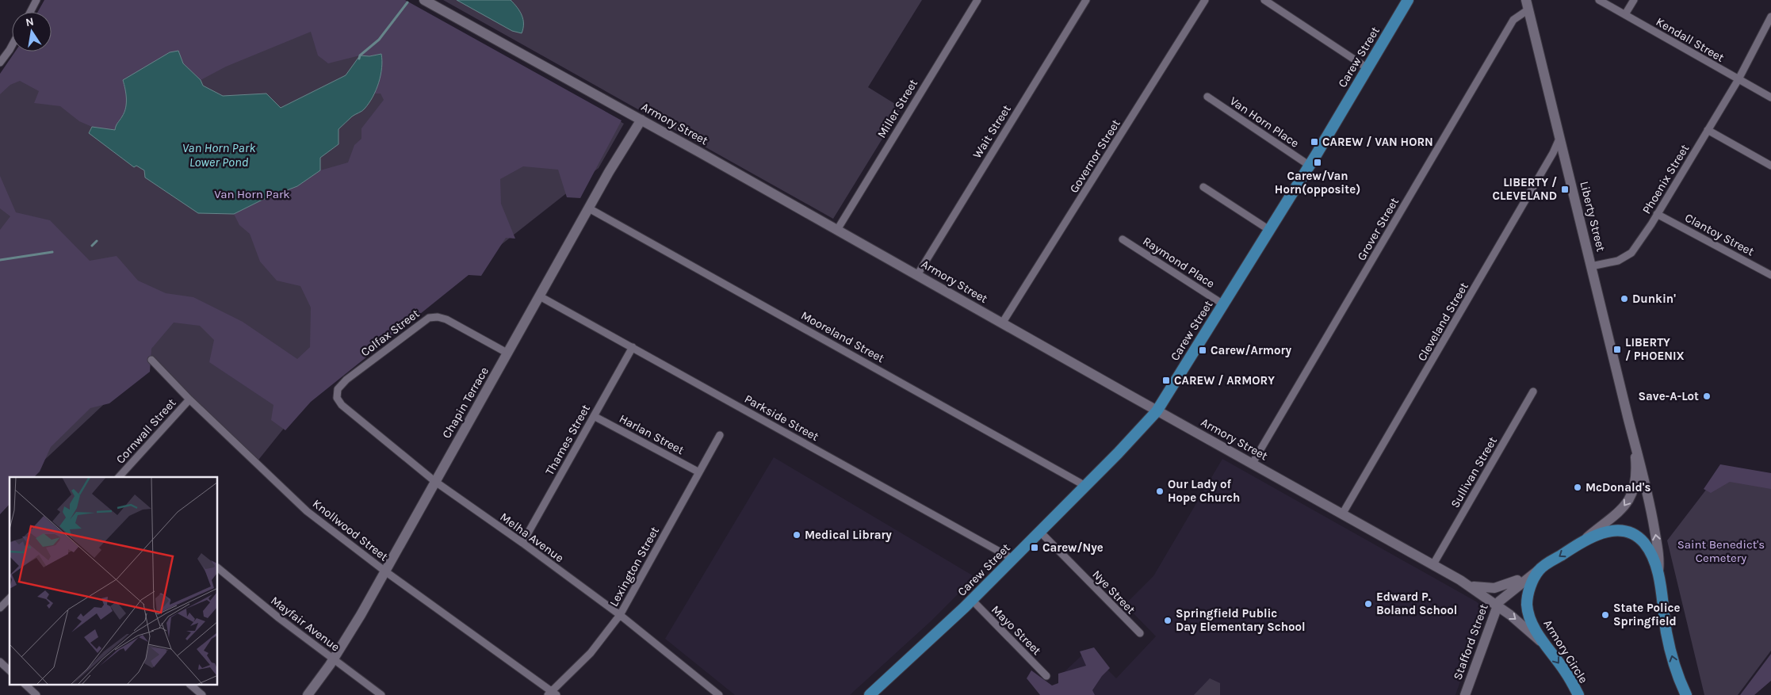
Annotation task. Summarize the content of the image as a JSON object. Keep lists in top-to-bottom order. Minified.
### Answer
{"streets":{"main road":["Carew Street","Armory Street","Liberty Street","Chapin Terrace","Stafford Street","Armory Circle"],"street":["Kendall Street","Miller Street","Van Horn Place","Wait Street","Governor Street","Phoenix Street","Grover Street","Clantoy Street","Raymond Place","Cleveland Street","Colfax Street","Mooreland Street","Parkside Street","Cornwall Street","Harlan Street","Thames Street","Sullivan Street","Knollwood Street","Melha Avenue","Lexington Street","Nye Street","Mayfair Avenue","Mayo Street"]},"crossings":[["Kendall Street","Phoenix Street"],["Carew Street","Van Horn Place"],["Carew Street","Armory Street"],["Carew Street","Raymond Place"],["Carew Street","Mooreland Street"],["Carew Street","Parkside Street"],["Carew Street","Nye Street"],["Carew Street","Mayo Street"],["Miller Street","Armory Street"],["Armory Street","Wait Street"],["Armory Street","Governor Street"],["Armory Street","Grover Street"],["Armory Street","Cleveland Street"],["Armory Street","Chapin Terrace"],["Armory Street","Sullivan Street"],["Armory Street","Stafford Street"],["Armory Street","Armory Circle"],["Phoenix Street","Liberty Street"],["Phoenix Street","Clantoy Street"],["Liberty Street","Grover Street"],["Liberty Street","Cleveland Street"],["Colfax Street","Chapin Terrace"],["Colfax Street","Melha Avenue"],["Mooreland Street","Chapin Terrace"],["Chapin Terrace","Parkside Street"],["Chapin Terrace","Knollwood Street"],["Chapin Terrace","Melha Avenue"],["Chapin Terrace","Mayfair Avenue"],["Parkside Street","Thames Street"],["Cornwall Street","Knollwood Street"],["Harlan Street","Thames Street"],["Harlan Street","Lexington Street"],["Thames Street","Melha Avenue"],["Knollwood Street","Lexington Street"],["Melha Avenue","Lexington Street"],["Stafford Street","Armory Circle"]],"one_way":["Armory Circle"],"water":["Van Horn Park Lower Pond"],"parks":["Van Horn Park","Saint Benedict's Cemetery"],"places":{"transit":["CAREW / VAN HORN","Carew/Van Horn(opposite)","LIBERTY / CLEVELAND","LIBERTY / PHOENIX","Carew/Armory","CAREW / ARMORY","Carew/Nye"],"other":["Dunkin'","Save-A-Lot","McDonald's","Our Lady of Hope Church","Medical Library","Edward P. Boland School","State Police Springfield","Springfield Public Day Elementary School"]},"north":"top"}
